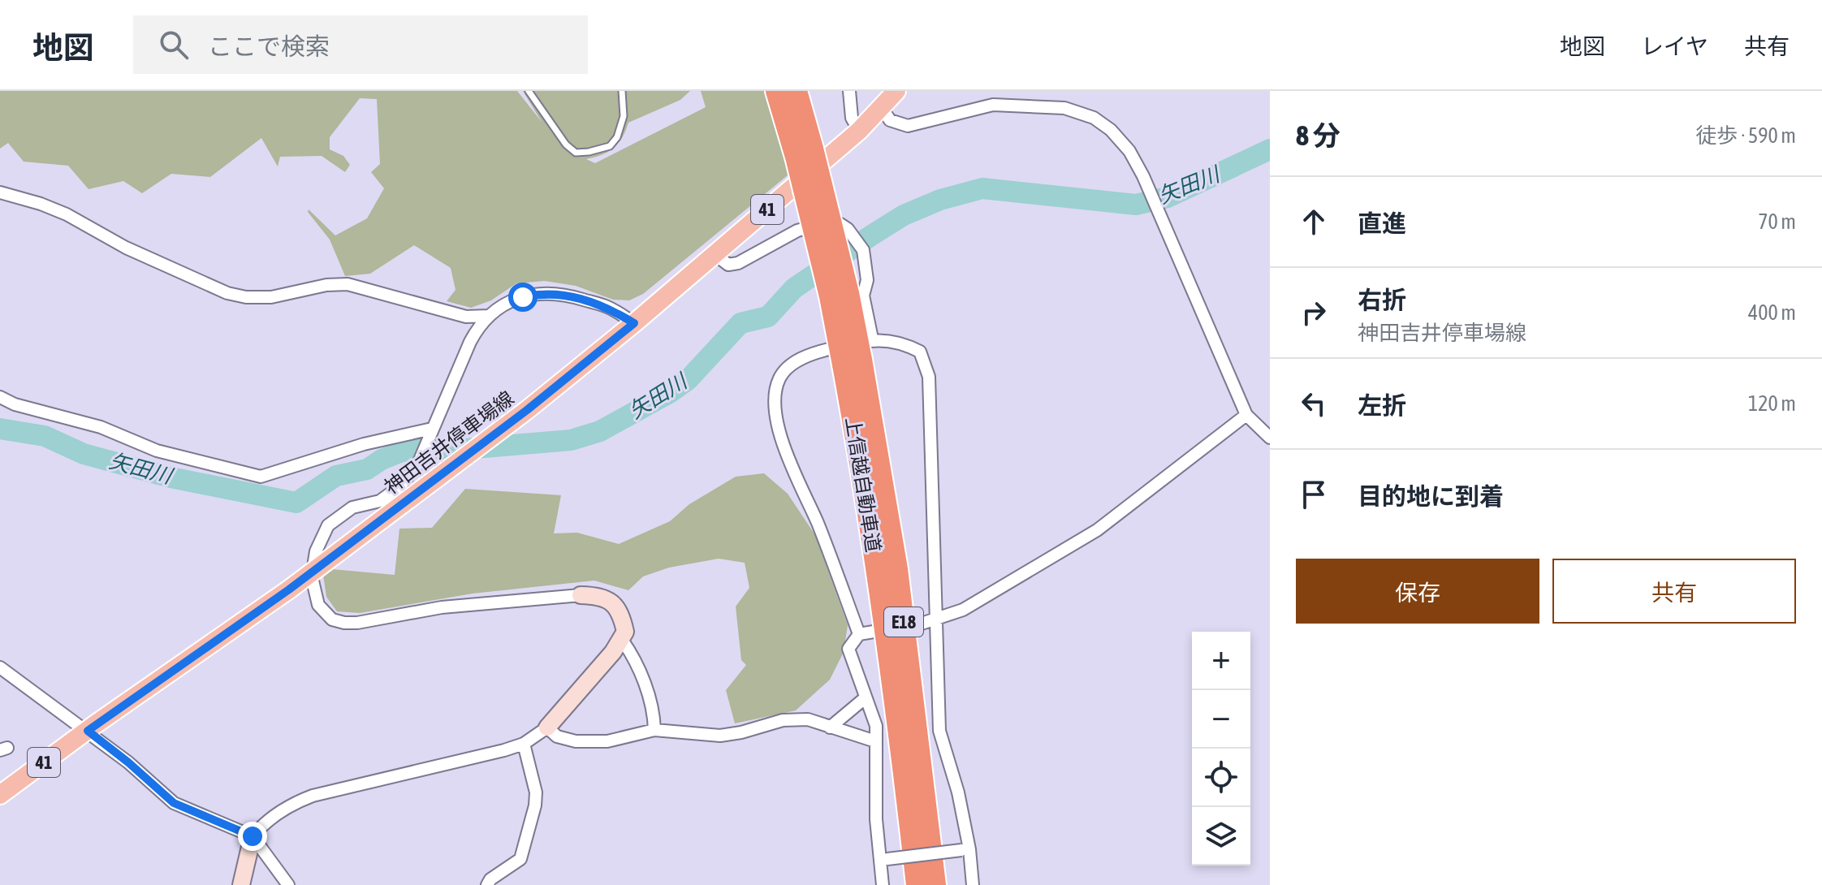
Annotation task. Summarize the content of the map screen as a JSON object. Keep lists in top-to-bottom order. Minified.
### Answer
{"streets":{"highway":["上信越自動車道","E18"],"main road":["41","神田吉井停車場線"]},"water":["矢田川"],"page":{"header":"地図","search":"ここで検索","nav":["地図","レイヤ","共有"],"heading":["8 分","徒歩 · 590 m"],"list":[["直進","70 m"],["右折","神田吉井停車場線","400 m"],["左折","120 m"],"目的地に到着"],"buttons":["保存","共有"],"map_buttons":["+","−"]}}
